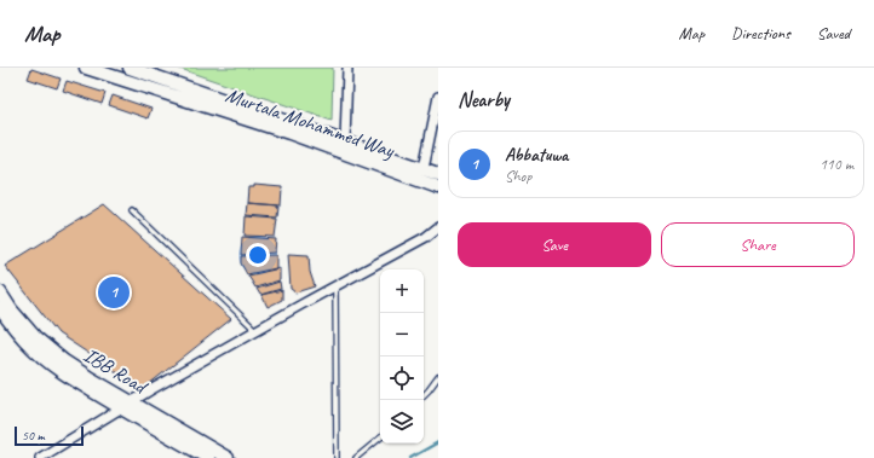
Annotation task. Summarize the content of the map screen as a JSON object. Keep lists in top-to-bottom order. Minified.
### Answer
{"streets":{"main road":["Murtala Mohammed Way","IBB Road"]},"scale_bar":"50 m","page":{"header":"Map","nav":["Map","Directions","Saved"],"heading":"Nearby","list":[{"mark":"1","name":"Abbatuwa","note":"Shop","value":"110 m"}],"buttons":["Save","Share"],"map_buttons":["+","−"],"pins":"1","scale":"50 m"}}
